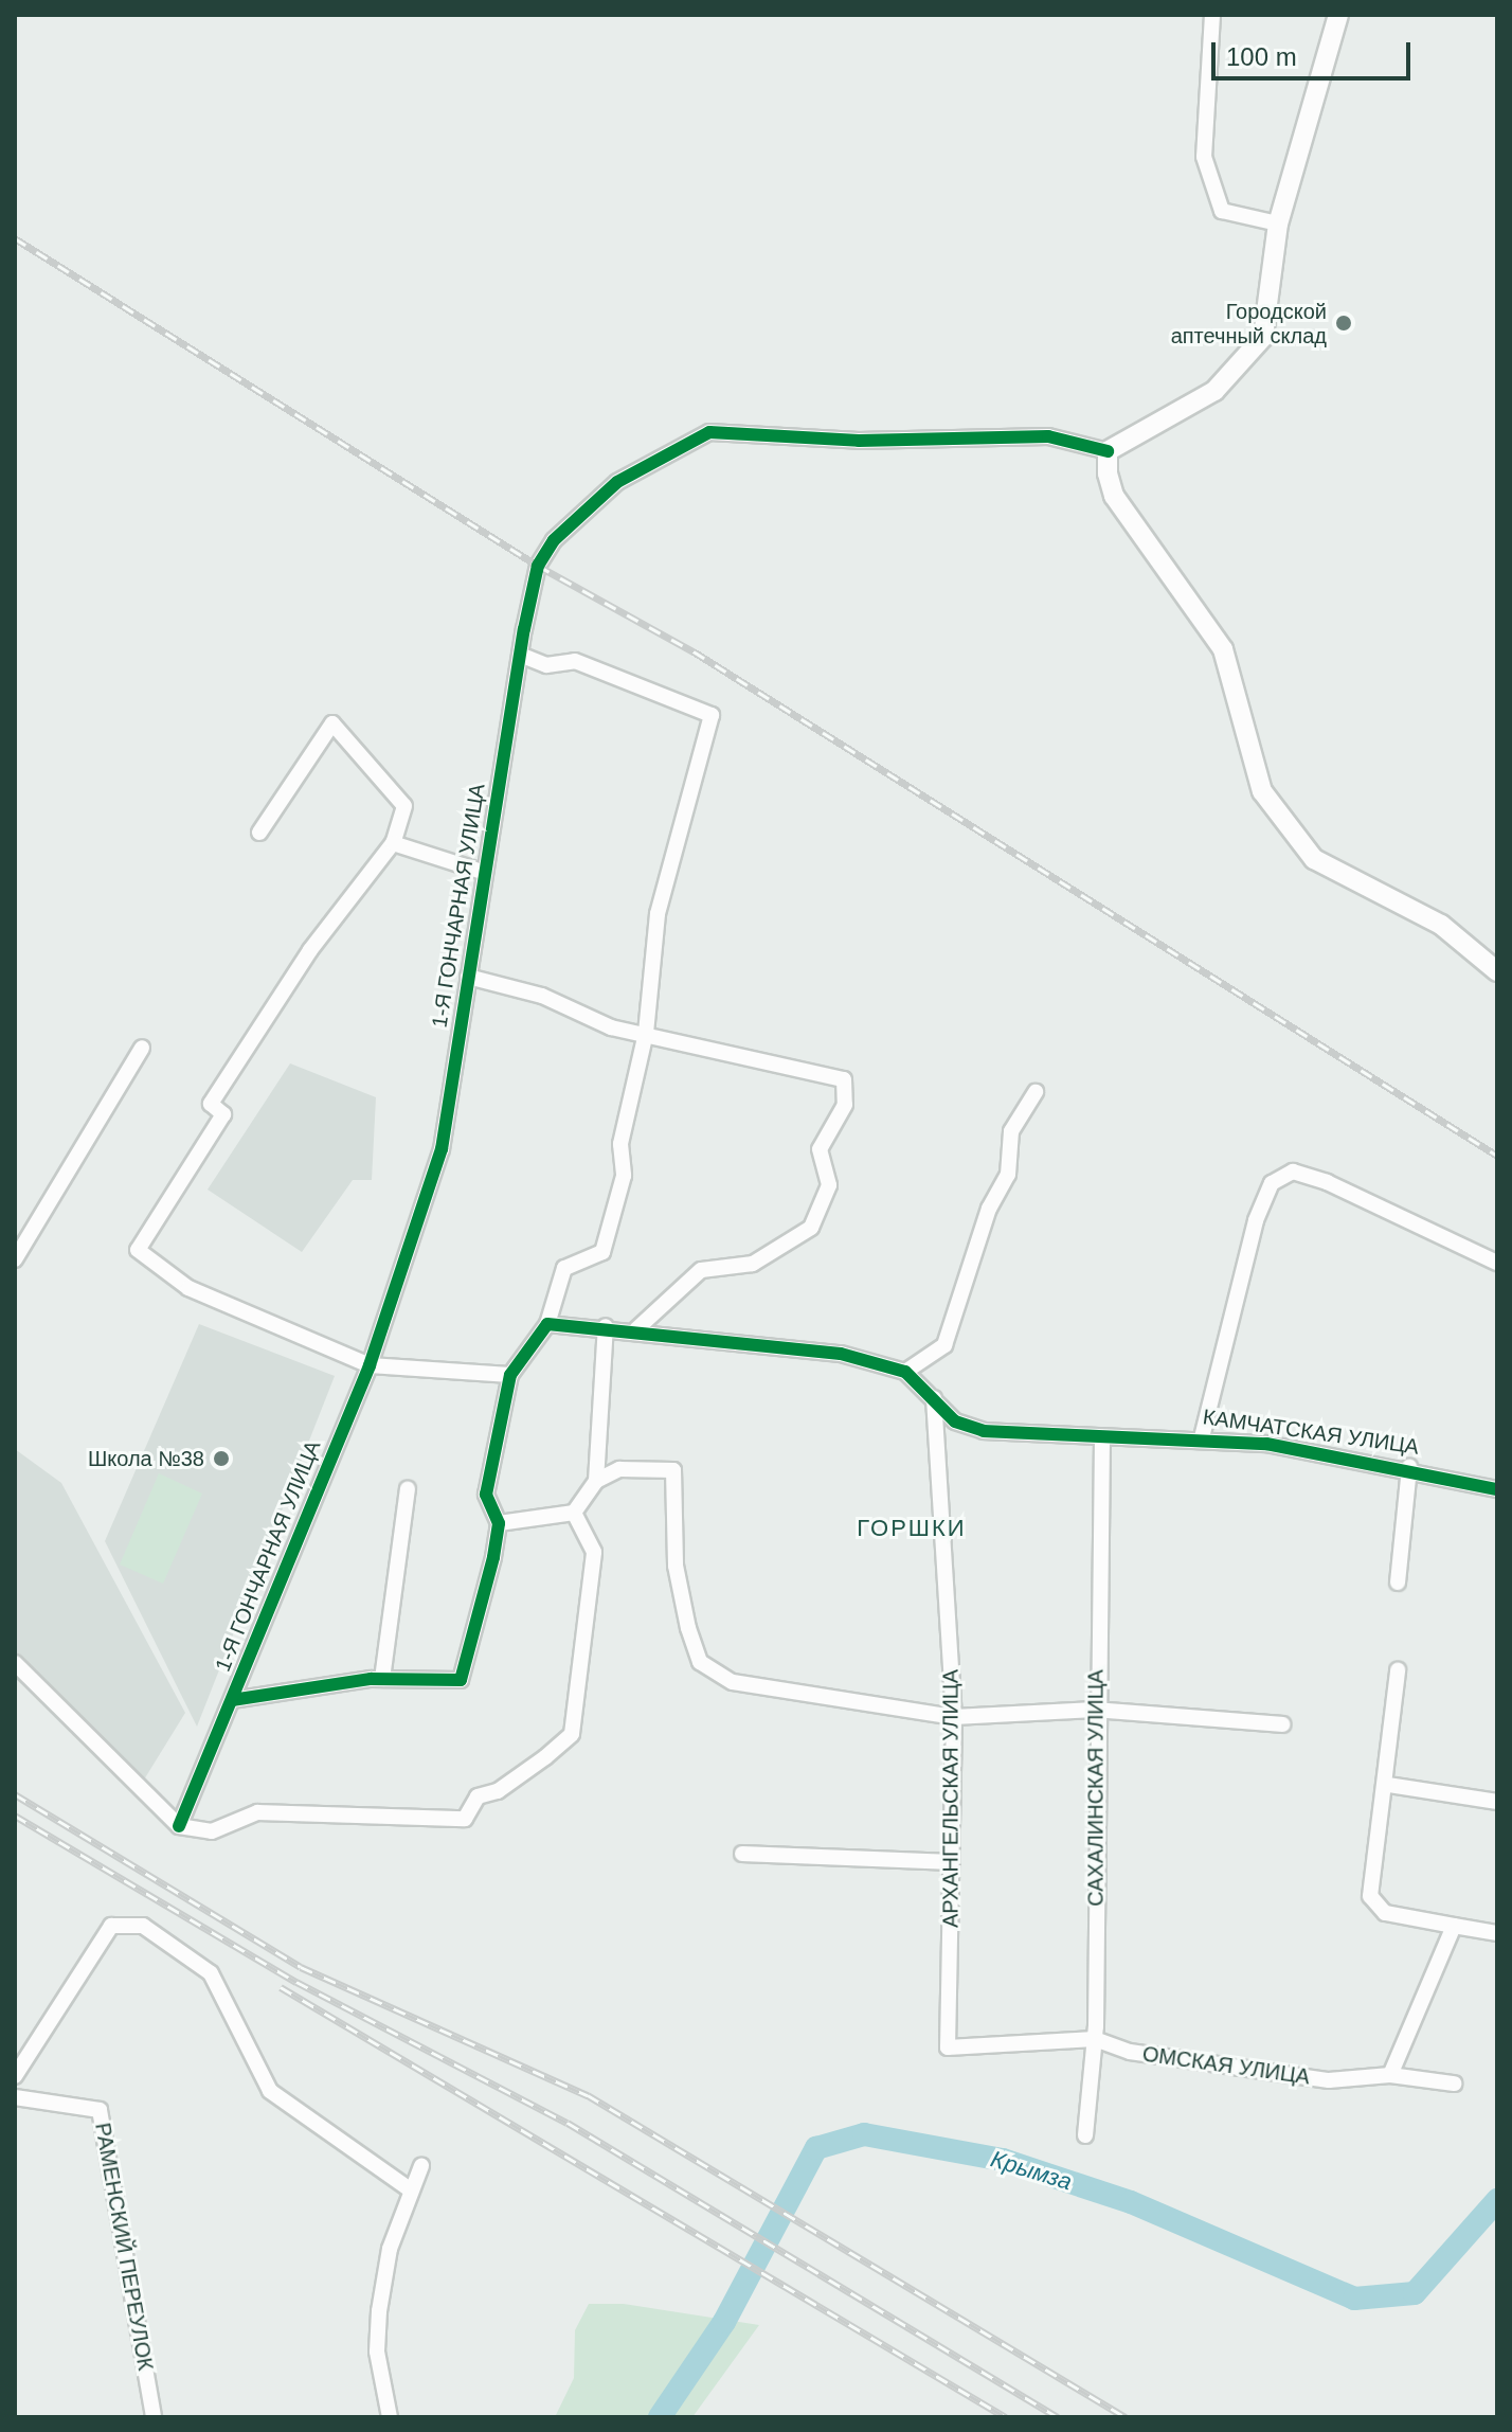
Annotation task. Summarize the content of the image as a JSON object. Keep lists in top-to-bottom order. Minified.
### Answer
{"streets":{"street":["1-Я ГОНЧАРНАЯ УЛИЦА","КАМЧАТСКАЯ УЛИЦА","САХАЛИНСКАЯ УЛИЦА","АРХАНГЕЛЬСКАЯ УЛИЦА","ОМСКАЯ УЛИЦА","РАМЕНСКИЙ ПЕРЕУЛОК"]},"crossings":[["КАМЧАТСКАЯ УЛИЦА","САХАЛИНСКАЯ УЛИЦА"],["КАМЧАТСКАЯ УЛИЦА","АРХАНГЕЛЬСКАЯ УЛИЦА"],["САХАЛИНСКАЯ УЛИЦА","ОМСКАЯ УЛИЦА"],["АРХАНГЕЛЬСКАЯ УЛИЦА","ОМСКАЯ УЛИЦА"]],"districts":["ГОРШКИ"],"water":["Крымза"],"places":["Городской аптечный склад","Школа №38"],"scale_bar":"100 m"}
